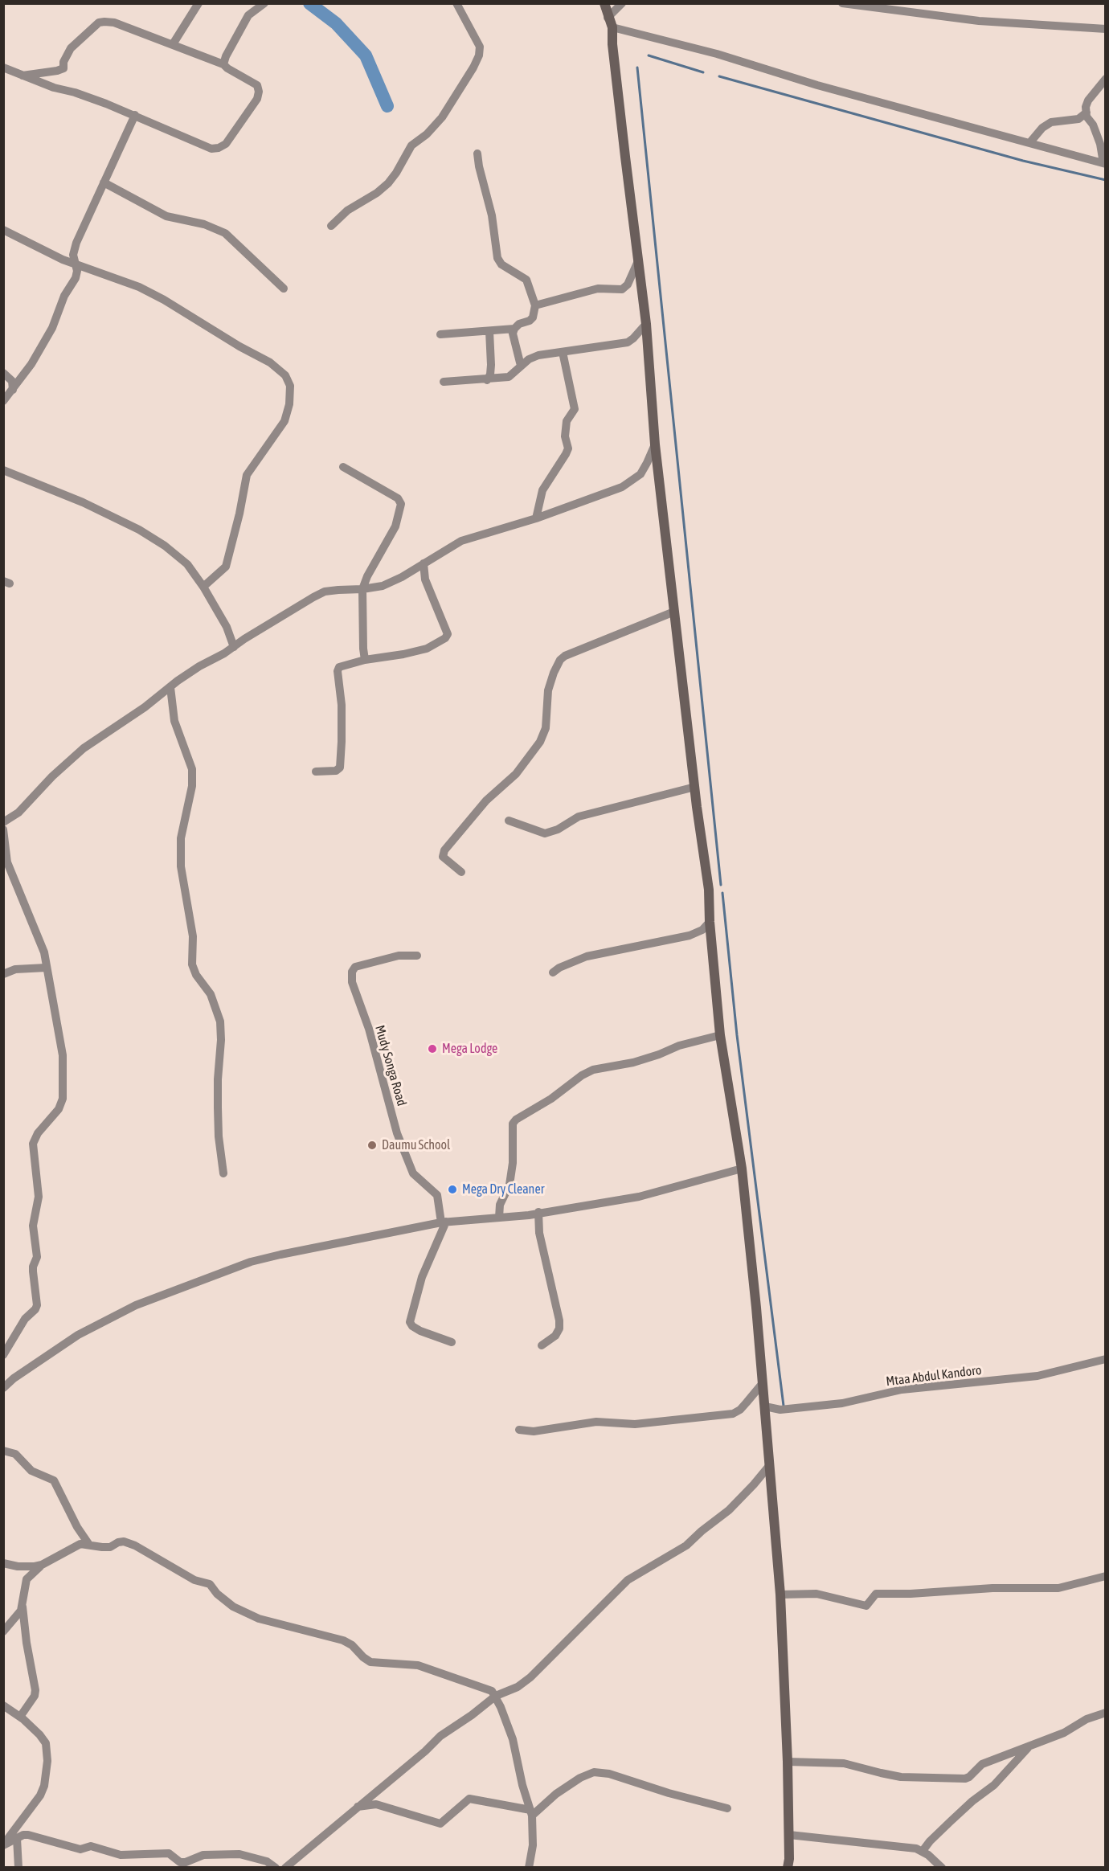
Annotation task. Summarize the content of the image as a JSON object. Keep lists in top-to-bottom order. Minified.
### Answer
{"streets":{"street":["Mudy Songa Road","Mtaa Abdul Kandoro"]},"places":["Mega Lodge","Daumu School","Mega Dry Cleaner"]}
